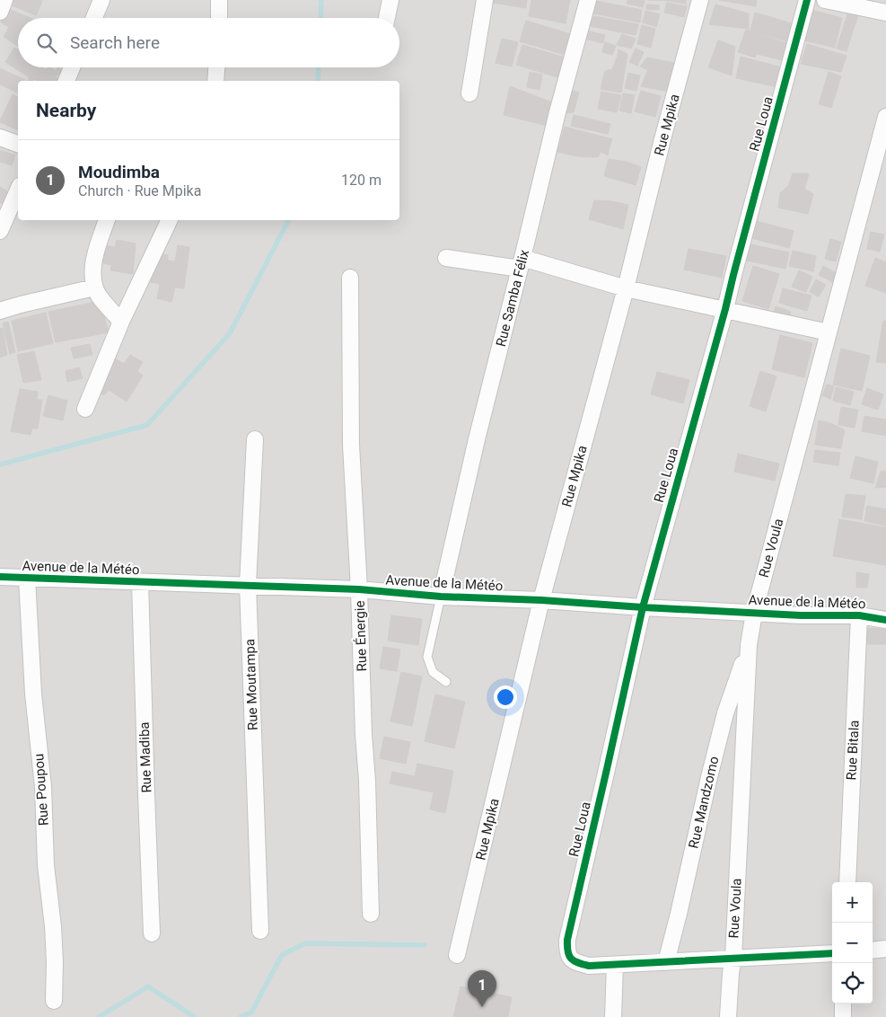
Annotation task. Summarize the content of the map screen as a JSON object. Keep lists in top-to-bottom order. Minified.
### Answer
{"streets":{"street":["Rue Loua","Rue Mpika","Rue Samba Félix","Rue Voula","Avenue de la Météo","Rue Énergie","Rue Moutampa","Rue Bitala","Rue Madiba","Rue Poupou","Rue Mandzomo"]},"crossings":[["Rue Loua","Avenue de la Météo"],["Rue Mpika","Avenue de la Météo"],["Rue Samba Félix","Avenue de la Météo"],["Rue Voula","Avenue de la Météo"],["Rue Voula","Rue Mandzomo"],["Avenue de la Météo","Rue Énergie"],["Avenue de la Météo","Rue Moutampa"],["Avenue de la Météo","Rue Bitala"],["Avenue de la Météo","Rue Madiba"],["Avenue de la Météo","Rue Poupou"]],"page":{"search":"Search here","heading":"Nearby","list":[{"mark":"1","name":"Moudimba","note":"Church · Rue Mpika","value":"120 m"}],"map_buttons":["+","−"],"pins":"1"}}
